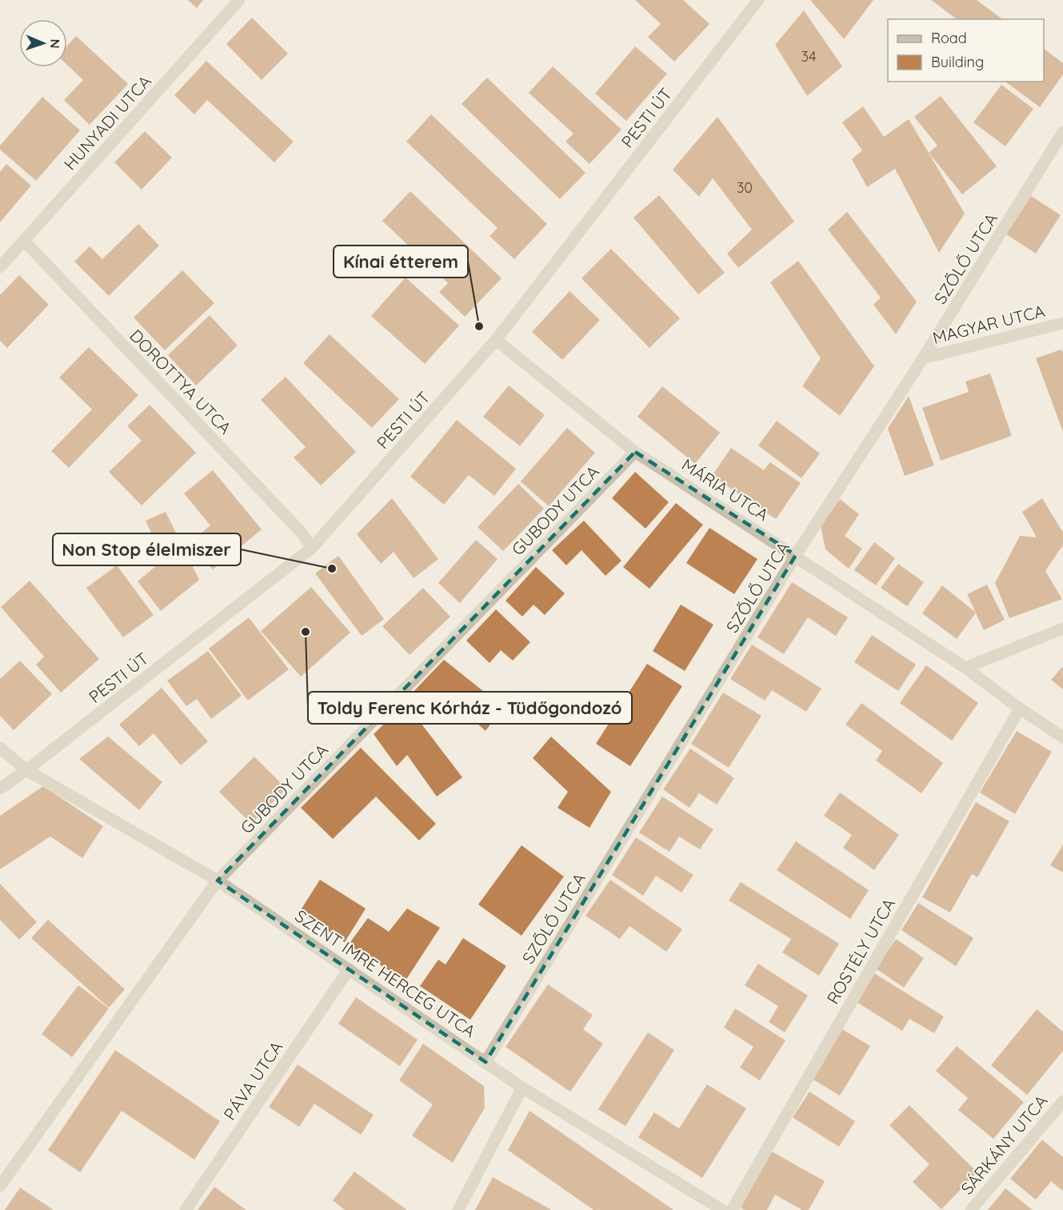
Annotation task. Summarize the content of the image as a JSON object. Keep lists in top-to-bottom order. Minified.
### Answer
{"streets":{"street":["PESTI ÚT","HUNYADI UTCA","SZŐLŐ UTCA","MAGYAR UTCA","DOROTTYA UTCA","MÁRIA UTCA","GUBODY UTCA","ROSTÉLY UTCA","SZENT IMRE HERCEG UTCA","PÁVA UTCA","SÁRKÁNY UTCA"]},"crossings":[["PESTI ÚT","DOROTTYA UTCA"],["PESTI ÚT","MÁRIA UTCA"],["PESTI ÚT","SZENT IMRE HERCEG UTCA"],["HUNYADI UTCA","DOROTTYA UTCA"],["SZŐLŐ UTCA","MAGYAR UTCA"],["SZŐLŐ UTCA","MÁRIA UTCA"],["SZŐLŐ UTCA","SZENT IMRE HERCEG UTCA"],["MÁRIA UTCA","GUBODY UTCA"],["MÁRIA UTCA","ROSTÉLY UTCA"],["GUBODY UTCA","SZENT IMRE HERCEG UTCA"],["SZENT IMRE HERCEG UTCA","PÁVA UTCA"]],"places":["Kínai étterem","Non Stop élelmiszer","Toldy Ferenc Kórház - Tüdőgondozó"],"house_numbers":["34","30"],"legend":["Road","Building"],"north":"right"}
